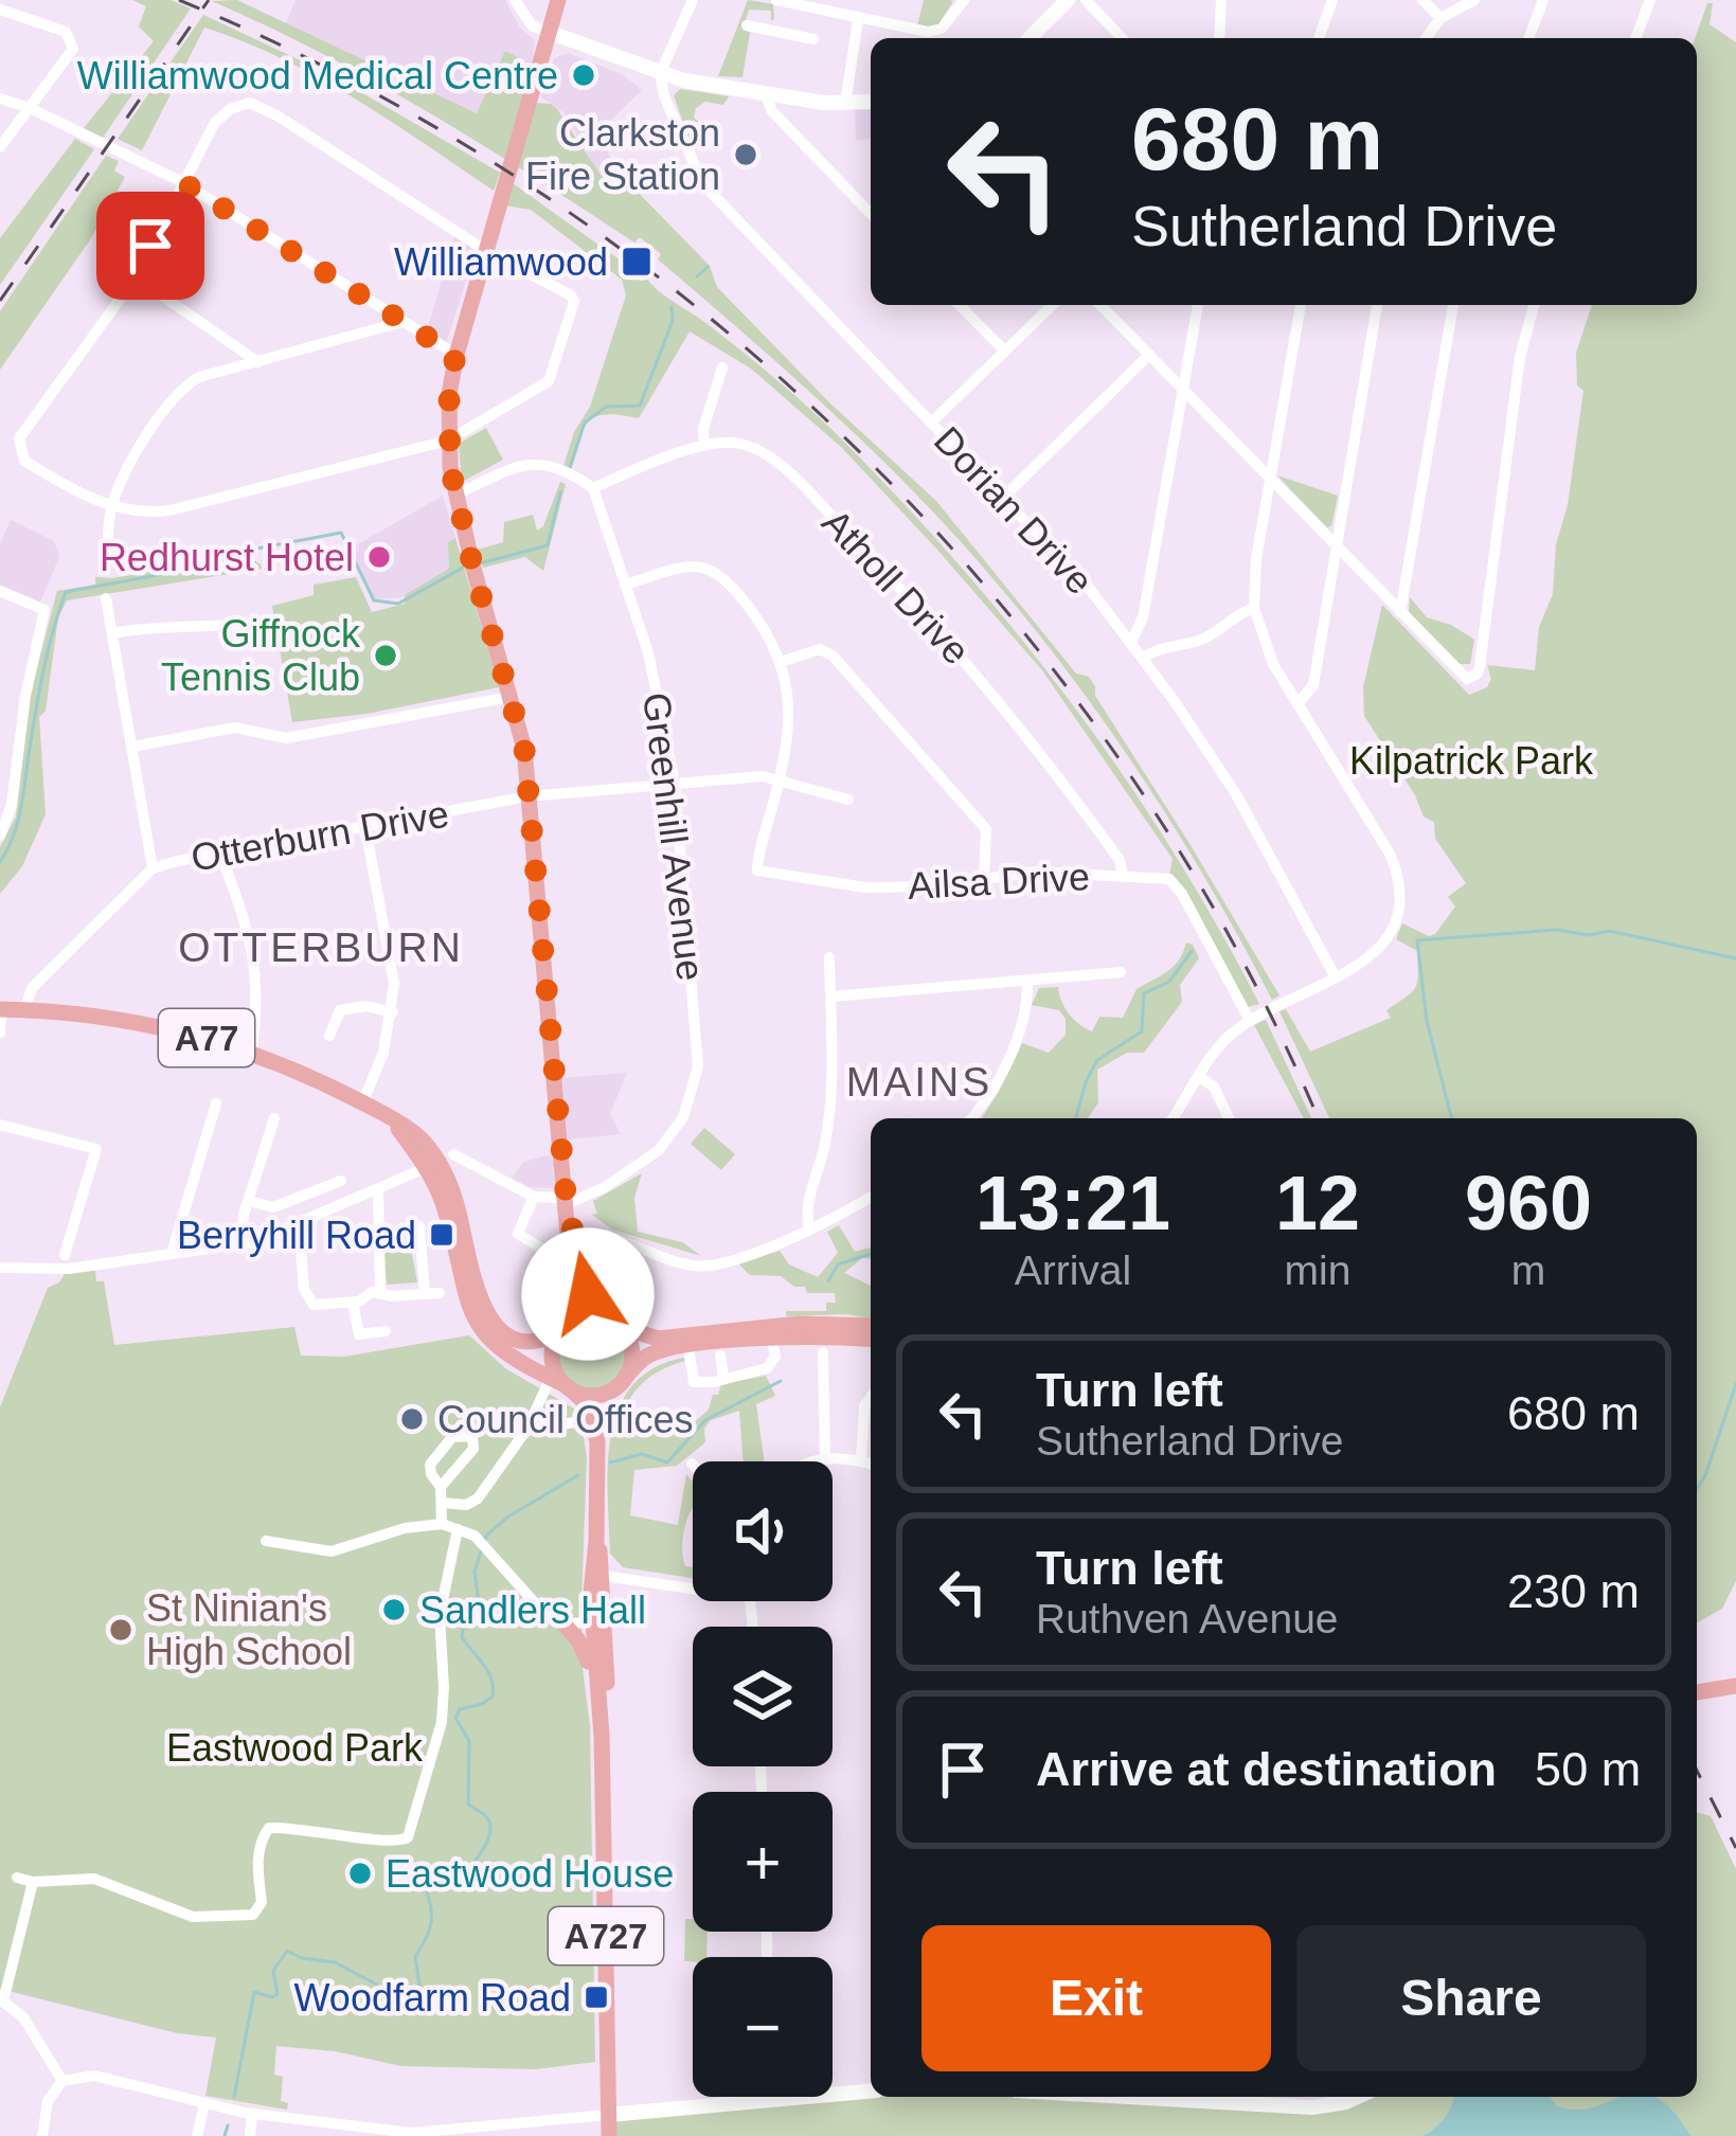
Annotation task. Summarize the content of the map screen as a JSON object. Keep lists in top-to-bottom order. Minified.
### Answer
{"streets":{"main road":["A77","A727"],"street":["Dorian Drive","Atholl Drive","Otterburn Drive","Greenhill Avenue","Ailsa Drive"]},"crossings":[["Atholl Drive","Ailsa Drive"],["Otterburn Drive","Greenhill Avenue"],["Otterburn Drive","Ailsa Drive"],["Otterburn Drive","A77"],["A77","A727"]],"districts":["OTTERBURN","MAINS"],"parks":["Kilpatrick Park","Eastwood Park"],"places":{"other":["Williamwood Medical Centre","Clarkston Fire Station","Redhurst Hotel","Giffnock Tennis Club","Council Offices","Sandlers Hall","St Ninian's High School","Eastwood House"],"transit":["Williamwood","Berryhill Road","Woodfarm Road"]},"page":{"turn":["680 m","Sutherland Drive"],"eta":["13:21","Arrival","12","min","960","m"],"list":[{"name":"Turn left","note":"Sutherland Drive","value":"680 m"},{"name":"Turn left","note":"Ruthven Avenue","value":"230 m"},{"name":"Arrive at destination","value":"50 m"}],"map_buttons":["+","−"],"buttons":["Exit","Share"]}}
